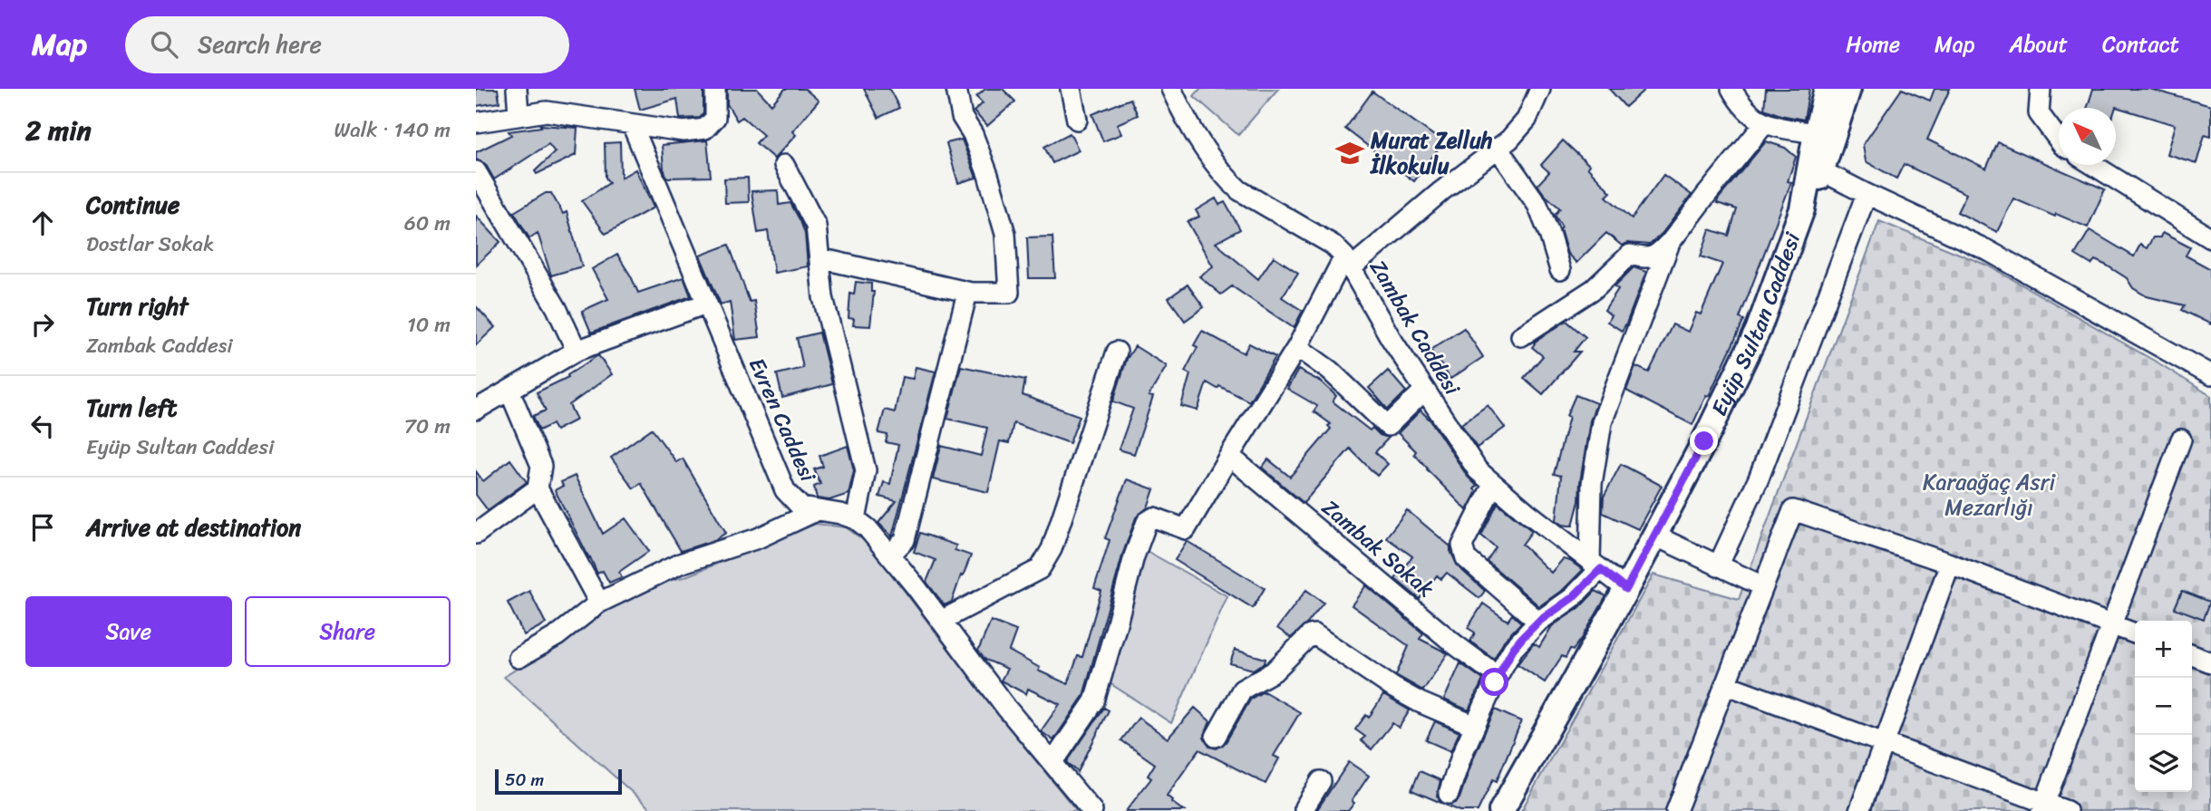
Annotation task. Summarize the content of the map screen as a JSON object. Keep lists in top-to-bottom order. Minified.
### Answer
{"streets":{"main road":["Eyüp Sultan Caddesi"],"street":["Zambak Caddesi","Evren Caddesi","Zambak Sokak"]},"crossings":[["Eyüp Sultan Caddesi","Zambak Caddesi"]],"parks":["Karaağaç Asri Mezarlığı"],"places":{"school or university":["Murat Zelluh İlkokulu"]},"scale_bar":"50 m","north":"top left","page":{"header":"Map","search":"Search here","nav":["Home","Map","About","Contact"],"heading":["2 min","Walk · 140 m"],"list":[["Continue","Dostlar Sokak","60 m"],["Turn right","Zambak Caddesi","10 m"],["Turn left","Eyüp Sultan Caddesi","70 m"],"Arrive at destination"],"buttons":["Save","Share"],"map_buttons":["+","−"],"scale":"50 m"}}
